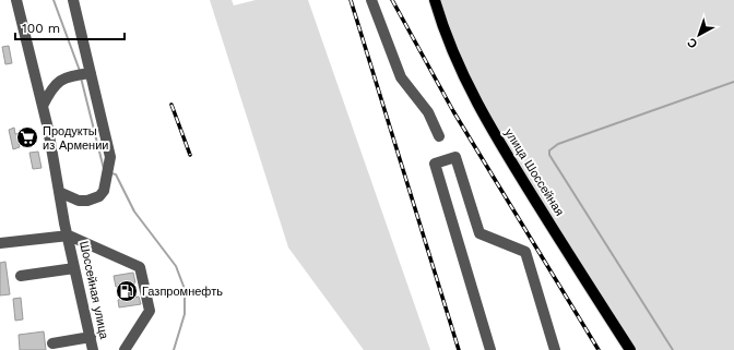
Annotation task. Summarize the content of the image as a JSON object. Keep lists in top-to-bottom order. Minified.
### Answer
{"streets":{"main road":["улица Шоссейная"],"street":["Шоссейная улица"]},"places":{"supermarket":["Продукты из Армении"],"fuel station":["Газпромнефть"]},"scale_bar":"100 m","north":"bottom left"}
